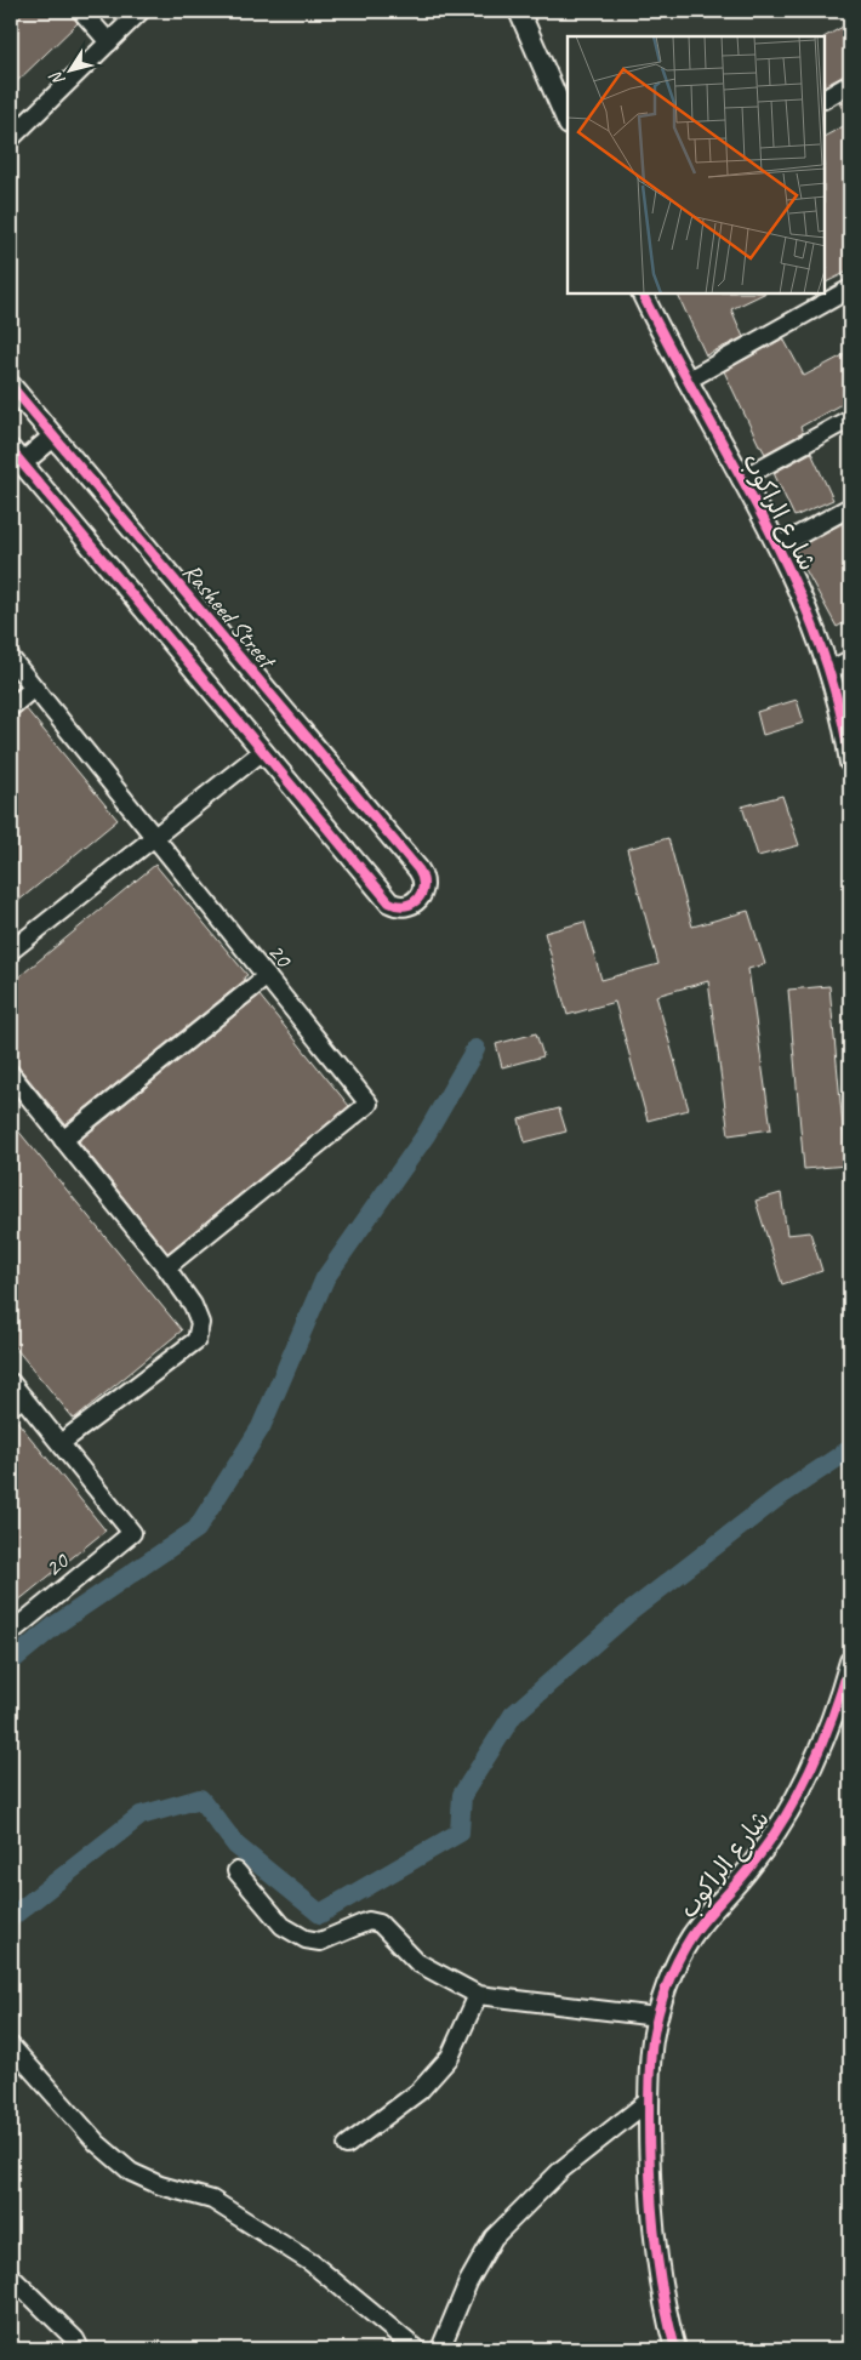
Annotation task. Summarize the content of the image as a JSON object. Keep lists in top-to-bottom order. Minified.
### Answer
{"streets":{"street":["شارع الراكوب","Rasheed Street","20"]},"north":"bottom left"}
